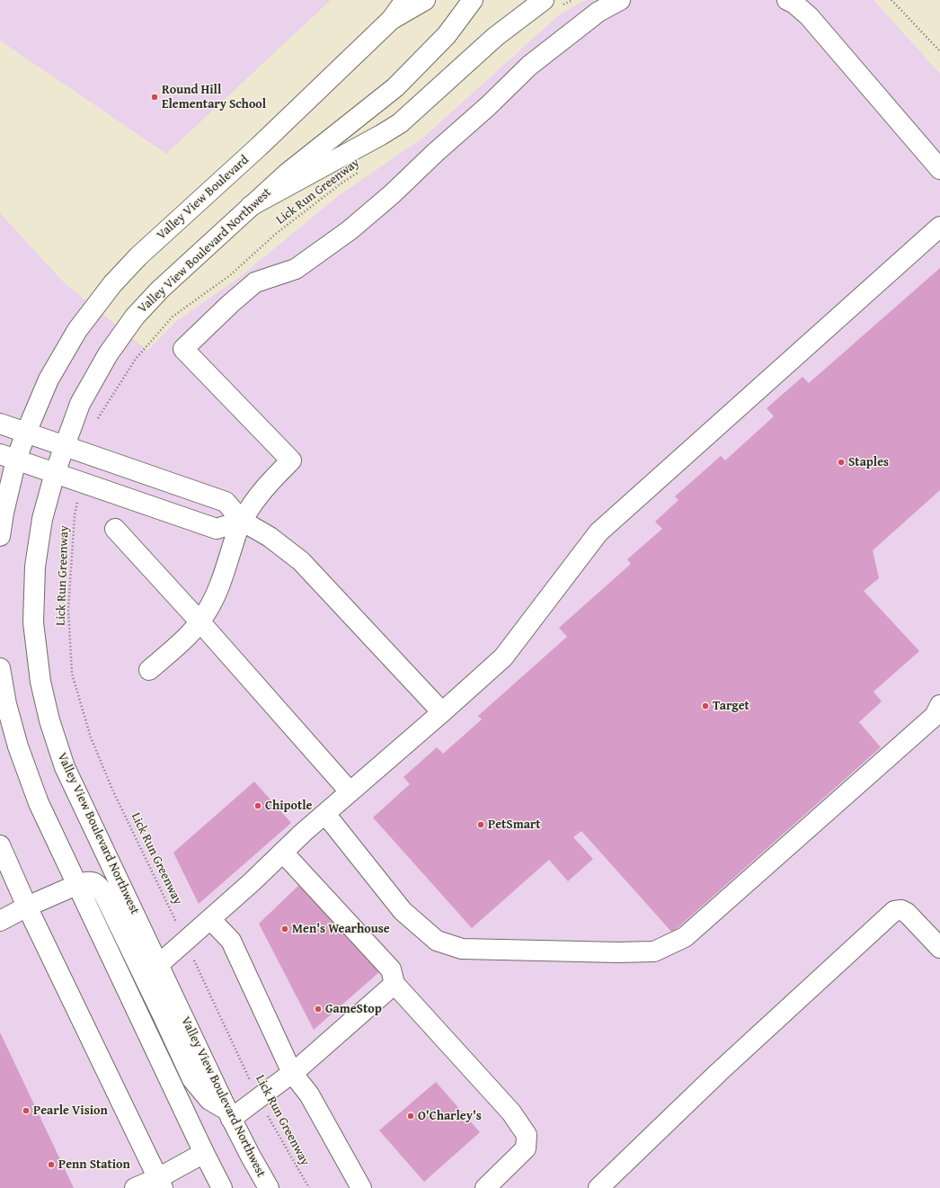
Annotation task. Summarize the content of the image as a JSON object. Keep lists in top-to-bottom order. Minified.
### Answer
{"streets":{"main road":["Valley View Boulevard","Valley View Boulevard Northwest"],"path":["Lick Run Greenway"]},"places":["Round Hill Elementary School","Staples","Target","Chipotle","PetSmart","Men's Wearhouse","GameStop","Pearle Vision","O'Charley's","Penn Station"]}
